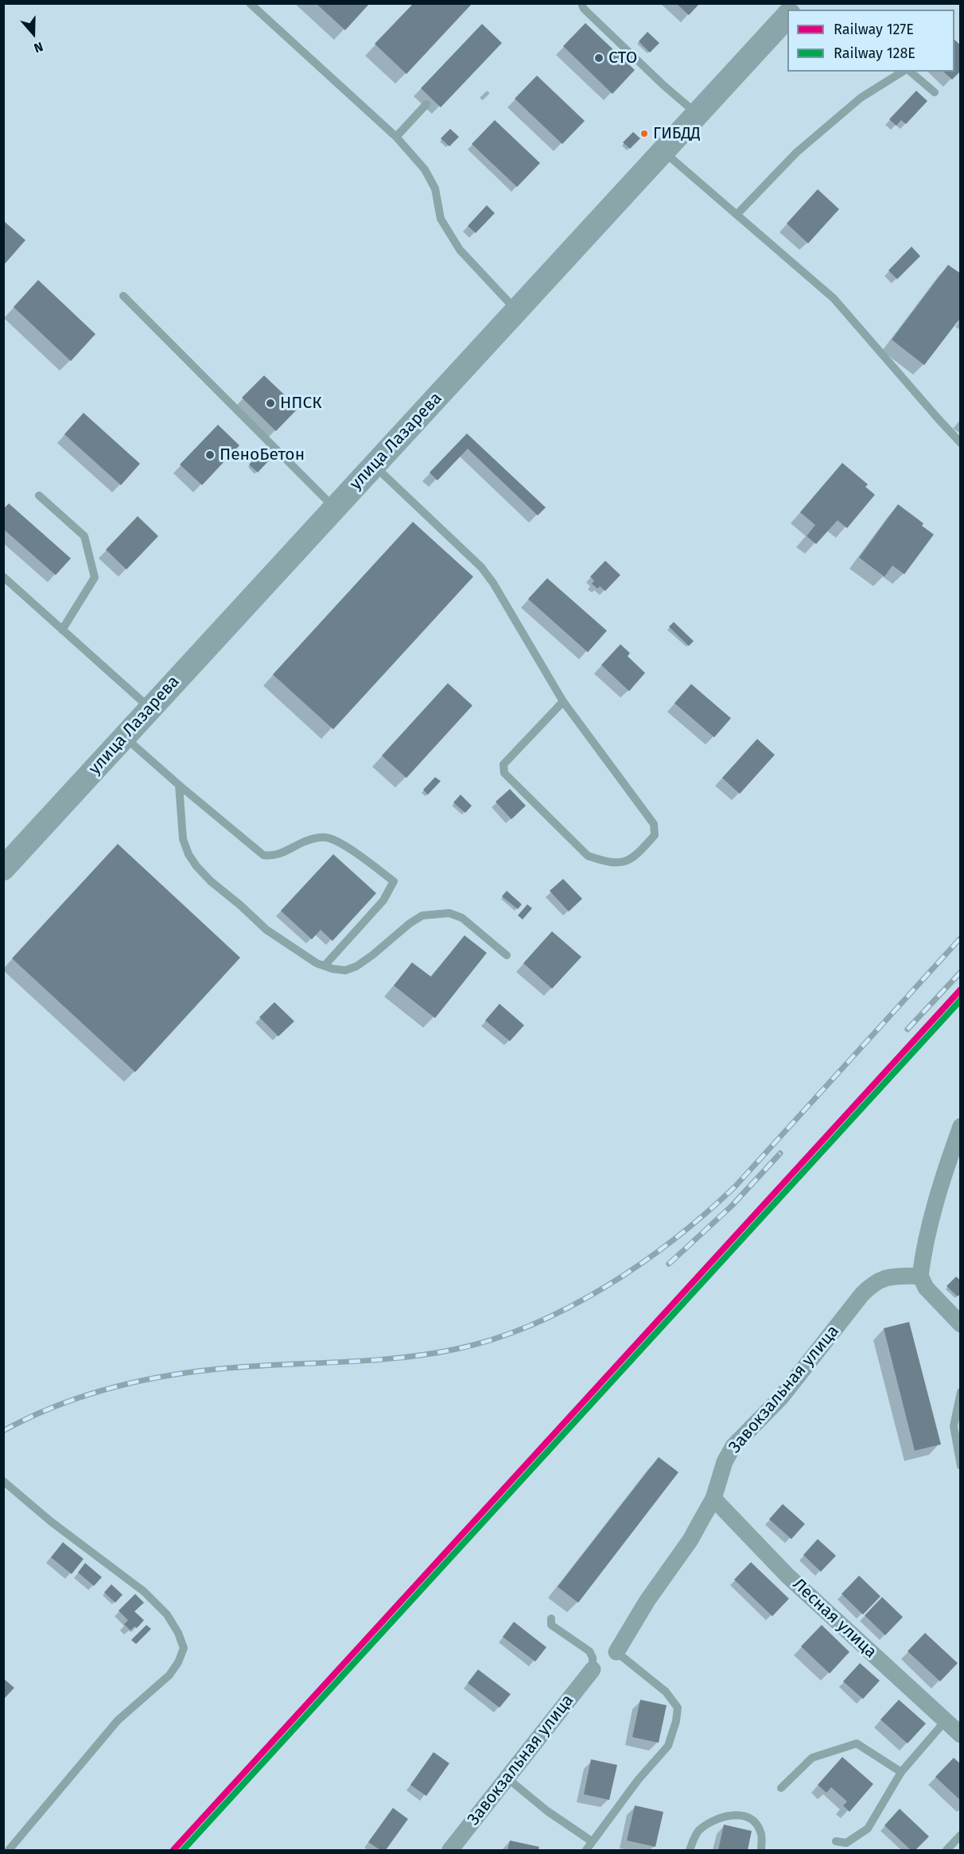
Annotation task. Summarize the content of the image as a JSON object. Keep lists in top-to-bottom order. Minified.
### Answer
{"streets":{"main road":["улица Лазарева"],"street":["Завокзальная улица","Лесная улица"]},"crossings":[["Завокзальная улица","Лесная улица"]],"places":["СТО","ГИБДД","НПСК","ПеноБетон"],"lines":["rail line 127Е","rail line 128Е"],"legend":["Railway 127Е","Railway 128Е"],"north":"bottom"}
